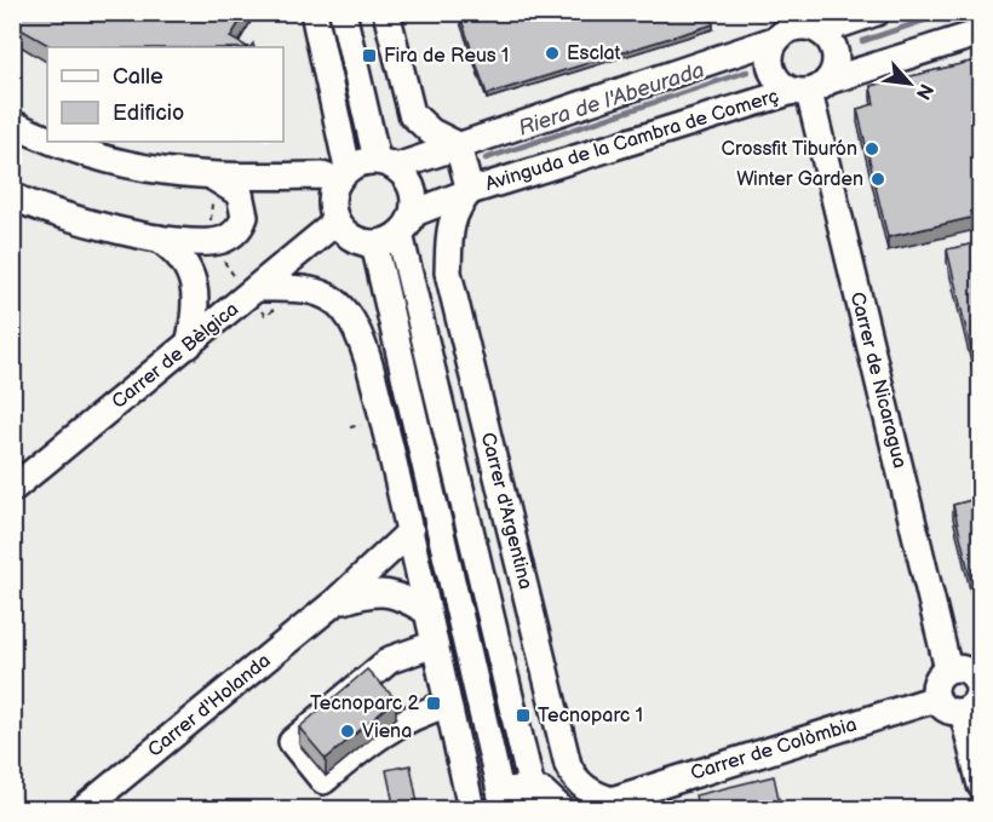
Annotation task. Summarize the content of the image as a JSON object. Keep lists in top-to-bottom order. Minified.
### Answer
{"streets":{"street":["Avinguda de la Cambra de Comerç","Carrer de Bèlgica","Carrer de Nicaragua","Carrer d'Argentina","Carrer d'Holanda","Carrer de Colòmbia"]},"crossings":[["Avinguda de la Cambra de Comerç","Carrer de Bèlgica"],["Avinguda de la Cambra de Comerç","Carrer de Nicaragua"],["Avinguda de la Cambra de Comerç","Carrer d'Argentina"],["Carrer de Bèlgica","Carrer d'Argentina"],["Carrer de Nicaragua","Carrer de Colòmbia"],["Carrer d'Argentina","Carrer de Colòmbia"]],"water":["Riera de l'Abeurada"],"places":{"other":["Esclat","Crossfit Tiburón","Winter Garden","Viena"],"transit":["Fira de Reus 1","Tecnoparc 2","Tecnoparc 1"]},"legend":["Calle","Edificio"],"north":"bottom right"}
